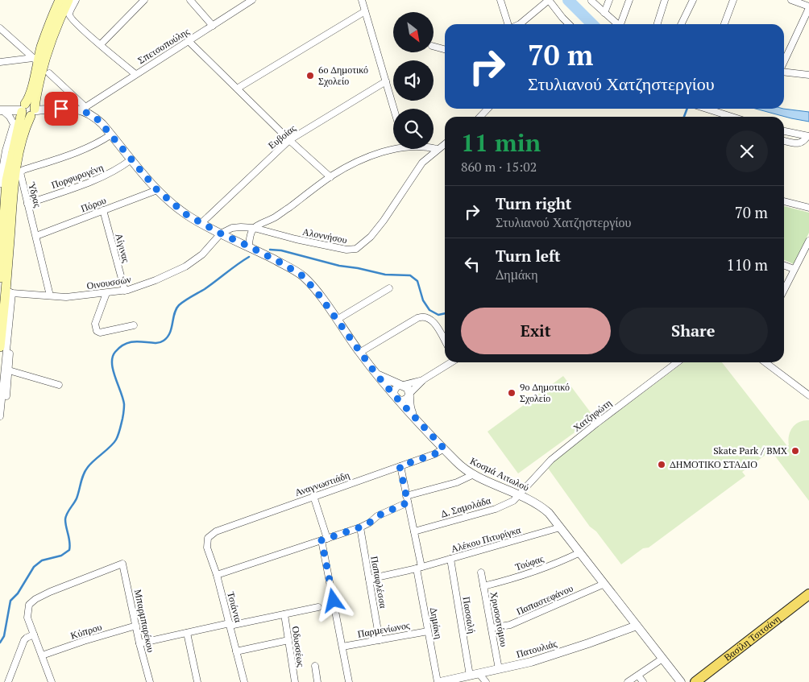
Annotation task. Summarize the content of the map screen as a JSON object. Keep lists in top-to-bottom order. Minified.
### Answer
{"streets":{"main road":["Βασίλη Τσιτσάνη"],"street":["Σπετσοπούλης","Ευβοίας","Πορφυρογένη","Ύδρας","Πόρου","Αλοννήσου","Αίγινας","Οινουσσών","Χατζηφώτη","Κοσμά Αιτωλού","Αναγνωστιάδη","Δ. Σαμολάδα","Αλέκου Πιτυρίγκα","Τούφας","Παπαφλέσσα","Παπαστεφάνου","Τσιάντα","Πασσαλή","Χρυσοστόμου","Μπαρμπαρέκου","Δημάκη","Παρμενίωνος","Κύπρου","Οδυσσέως","Πατουλιάς"]},"crossings":[["Σπετσοπούλης","Κοσμά Αιτωλού"],["Ευβοίας","Κοσμά Αιτωλού"],["Πορφυρογένη","Ύδρας"],["Πορφυρογένη","Κοσμά Αιτωλού"],["Ύδρας","Πόρου"],["Ύδρας","Οινουσσών"],["Ύδρας","Κοσμά Αιτωλού"],["Πόρου","Αίγινας"],["Πόρου","Κοσμά Αιτωλού"],["Αλοννήσου","Οινουσσών"],["Αλοννήσου","Κοσμά Αιτωλού"],["Αίγινας","Οινουσσών"],["Οινουσσών","Κοσμά Αιτωλού"],["Χατζηφώτη","Κοσμά Αιτωλού"],["Χατζηφώτη","Δ. Σαμολάδα"],["Κοσμά Αιτωλού","Αναγνωστιάδη"],["Κοσμά Αιτωλού","Δ. Σαμολάδα"],["Κοσμά Αιτωλού","Αλέκου Πιτυρίγκα"],["Κοσμά Αιτωλού","Τούφας"],["Κοσμά Αιτωλού","Παπαστεφάνου"],["Κοσμά Αιτωλού","Πατουλιάς"],["Αναγνωστιάδη","Τσιάντα"],["Αναγνωστιάδη","Δημάκη"],["Δ. Σαμολάδα","Δημάκη"],["Αλέκου Πιτυρίγκα","Παπαφλέσσα"],["Αλέκου Πιτυρίγκα","Πασσαλή"],["Αλέκου Πιτυρίγκα","Δημάκη"],["Τούφας","Χρυσοστόμου"],["Παπαφλέσσα","Παρμενίωνος"],["Παπαστεφάνου","Χρυσοστόμου"],["Πασσαλή","Πατουλιάς"],["Χρυσοστόμου","Πατουλιάς"],["Μπαρμπαρέκου","Κύπρου"],["Δημάκη","Παρμενίωνος"],["Δημάκη","Πατουλιάς"]],"places":["6ο Δημοτικό Σχολείο","9ο Δημοτικό Σχολείο","Skate Park / BMX","ΔΗΜΟΤΙΚΟ ΣΤΑΔΙΟ"],"north":"bottom right","page":{"turn":["70 m","Στυλιανού Χατζηστεργίου"],"heading":["11 min","860 m · 15:02"],"list":[{"name":"Turn right","note":"Στυλιανού Χατζηστεργίου","value":"70 m"},{"name":"Turn left","note":"Δημάκη","value":"110 m"}],"buttons":["Exit","Share"]}}
